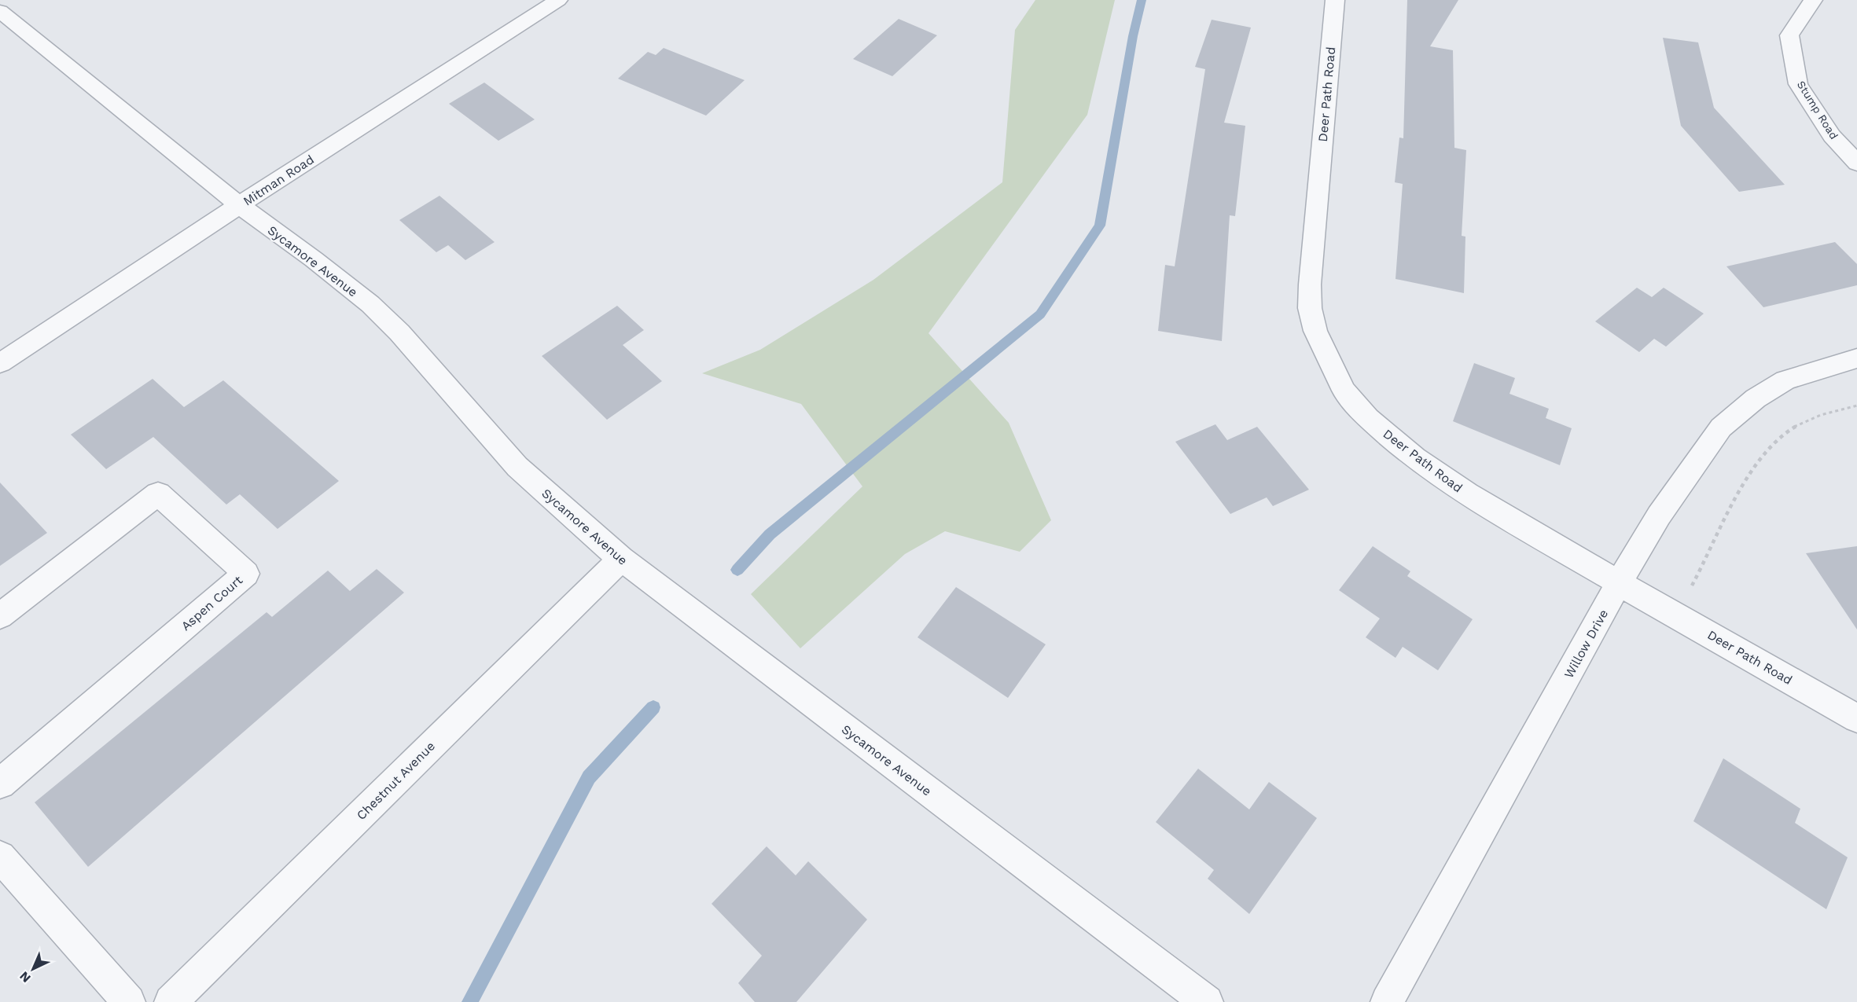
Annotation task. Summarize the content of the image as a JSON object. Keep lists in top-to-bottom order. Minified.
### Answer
{"streets":{"street":["Deer Path Road","Stump Road","Mitman Road","Sycamore Avenue","Aspen Court","Willow Drive","Chestnut Avenue"]},"crossings":[["Deer Path Road","Willow Drive"],["Mitman Road","Sycamore Avenue"],["Sycamore Avenue","Chestnut Avenue"]],"north":"bottom left"}
